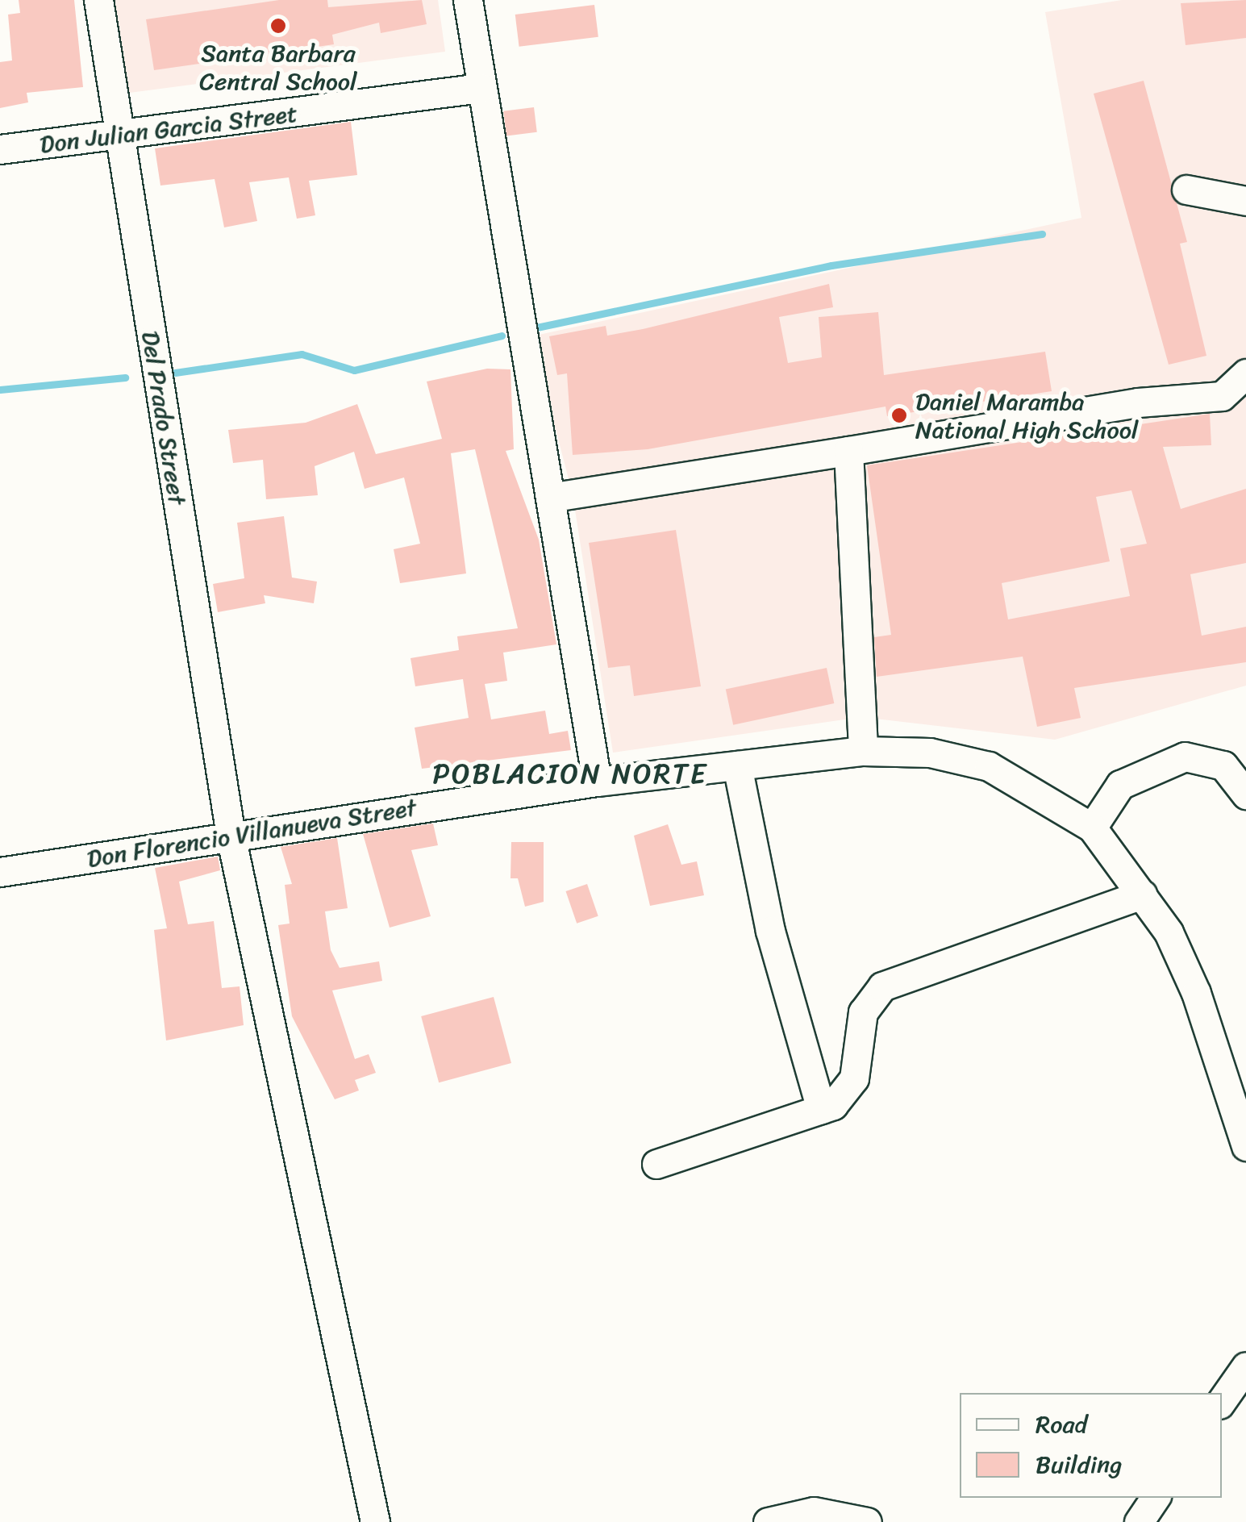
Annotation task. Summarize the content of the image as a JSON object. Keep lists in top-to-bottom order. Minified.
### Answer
{"streets":{"street":["Don Julian Garcia Street","Del Prado Street","Don Florencio Villanueva Street"]},"crossings":[["Don Julian Garcia Street","Del Prado Street"],["Del Prado Street","Don Florencio Villanueva Street"]],"districts":["POBLACION NORTE"],"places":["Santa Barbara Central School","Daniel Maramba National High School"],"legend":["Road","Building"]}
